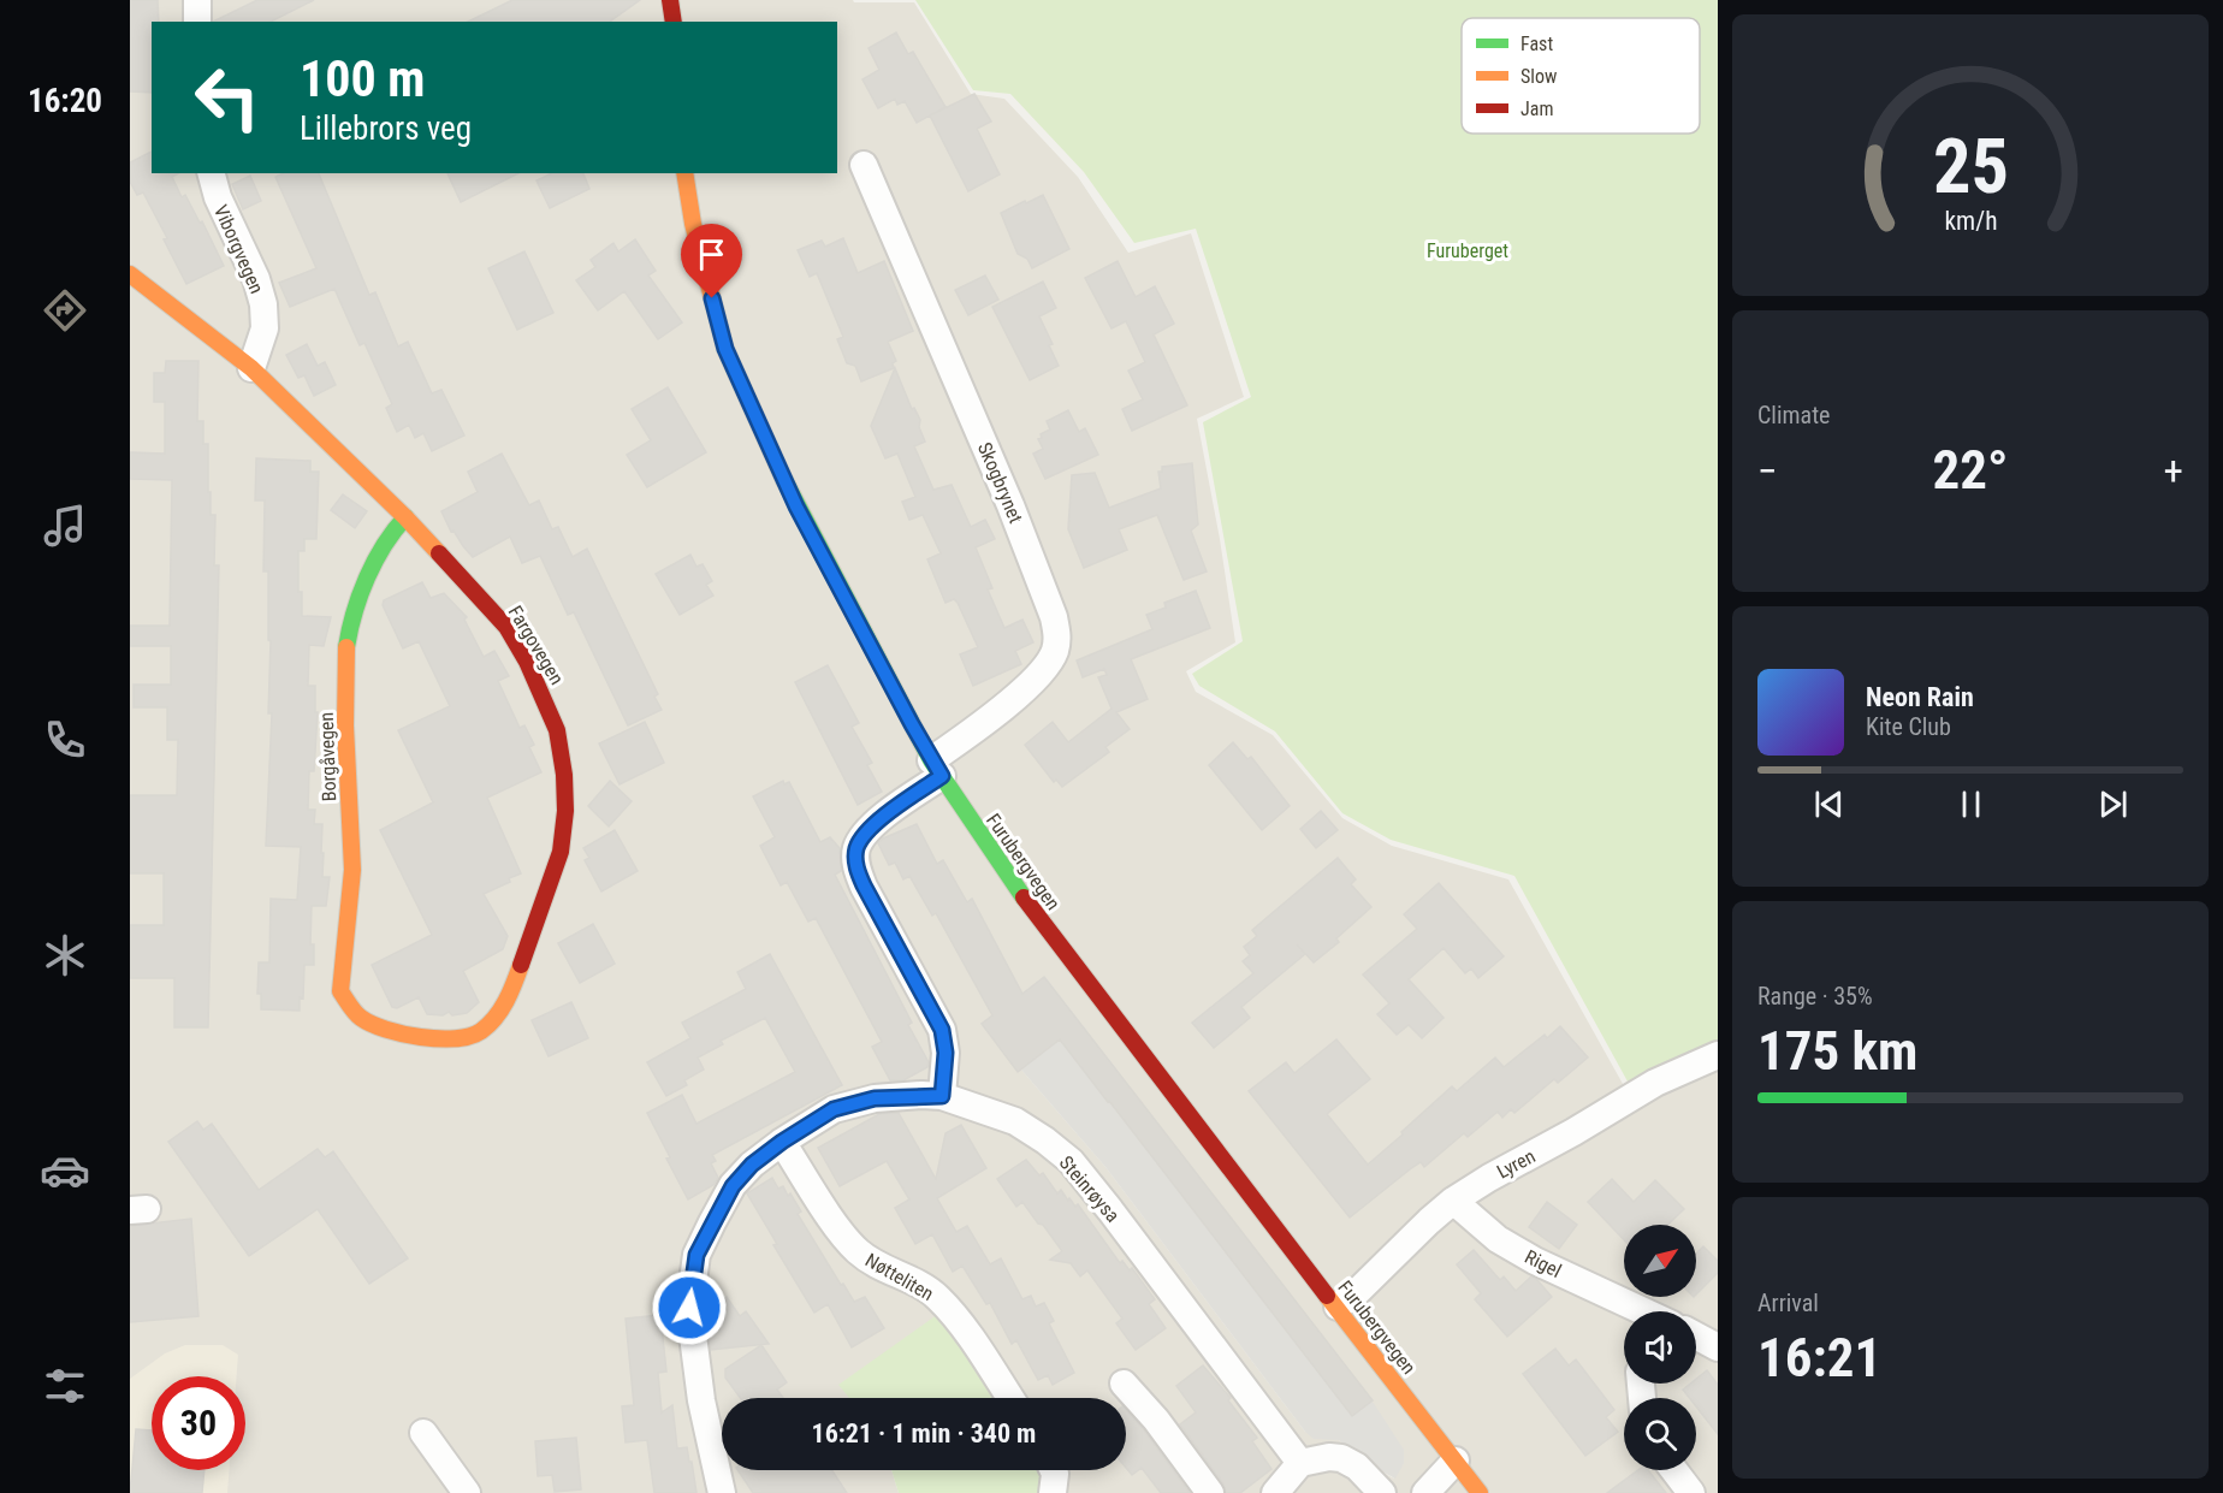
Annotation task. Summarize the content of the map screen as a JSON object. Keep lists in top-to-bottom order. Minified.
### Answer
{"streets":{"street":["Viborgvegen","Skogbrynet","Fargovegen","Borgåvegen","Furubergvegen","Lyren","Steinrøysa","Rigel","Nøtteliten"]},"crossings":[["Viborgvegen","Fargovegen"],["Skogbrynet","Furubergvegen"],["Skogbrynet","Steinrøysa"],["Fargovegen","Borgåvegen"],["Furubergvegen","Lyren"],["Lyren","Rigel"],["Steinrøysa","Nøtteliten"]],"parks":["Furuberget"],"legend":["Fast","Slow","Jam"],"north":"top right","page":{"tabs":"16:20","turn":["100 m","Lillebrors veg"],"tile":["Climate",["Range · 35%","175 km"],["Arrival","16:21"]],"heat":["−","22°","+"],"song":["Neon Rain","Kite Club"],"limit":"30","trip":"16:21 · 1 min · 340 m","gauge":["25","km/h"]}}
